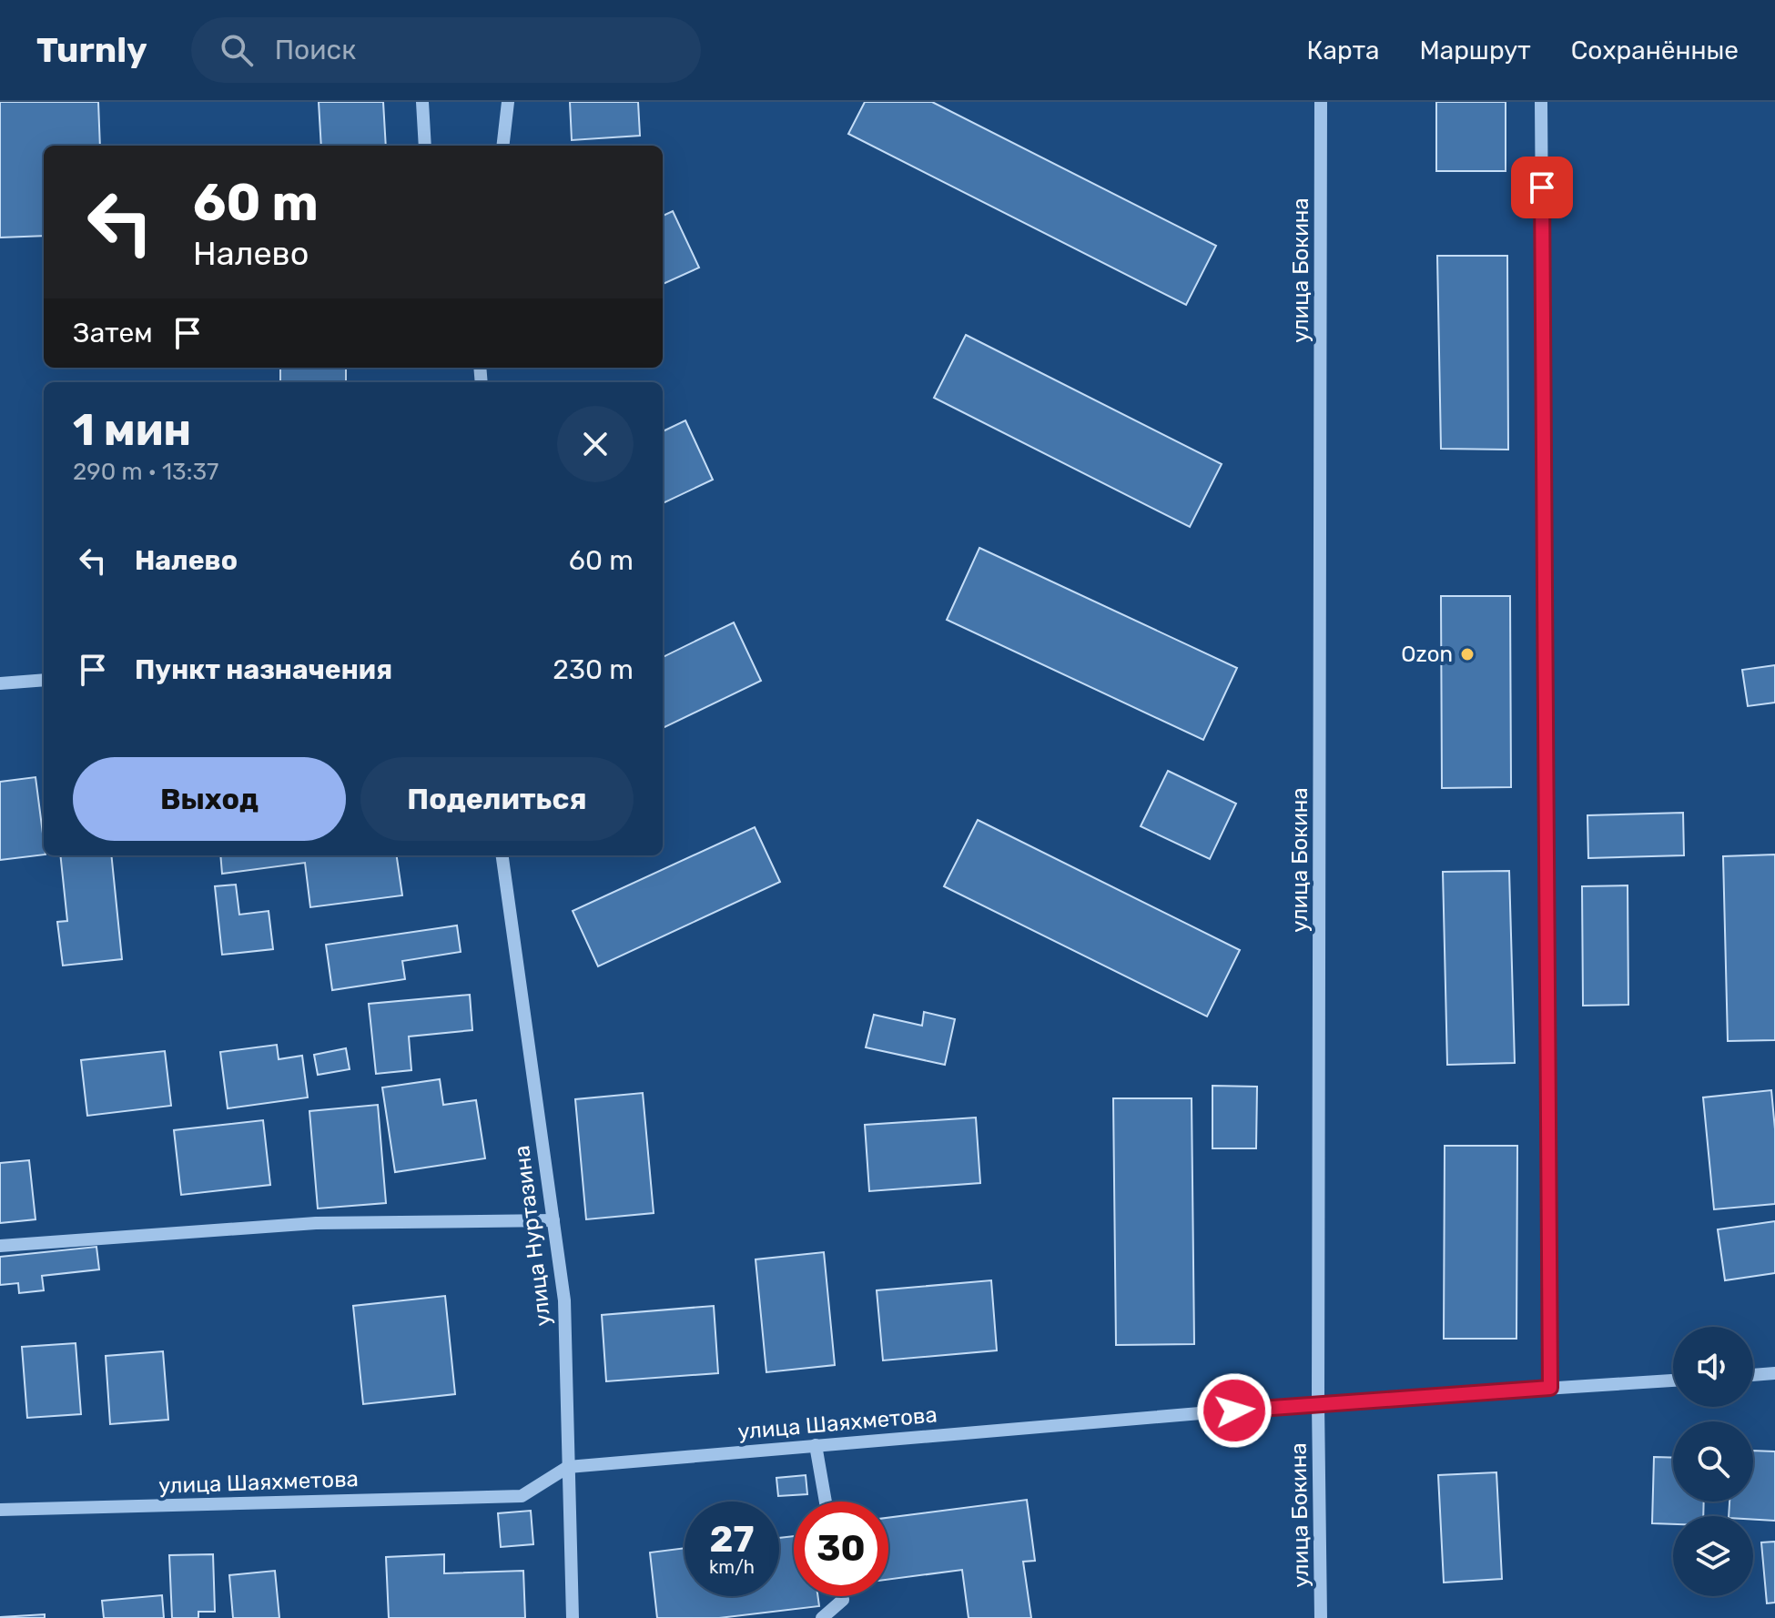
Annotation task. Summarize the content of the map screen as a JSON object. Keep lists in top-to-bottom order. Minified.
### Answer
{"streets":{"street":["улица Бокина","улица Нуртазина","улица Шаяхметова"]},"crossings":[["улица Бокина","улица Шаяхметова"],["улица Нуртазина","улица Шаяхметова"]],"places":["Ozon"],"page":{"header":"Turnly","search":"Поиск","nav":["Карта","Маршрут","Сохранённые"],"turn":["60 m","Налево"],"then":"Затем","heading":["1 мин","290 m · 13:37"],"list":[{"name":"Налево","value":"60 m"},{"name":"Пункт назначения","value":"230 m"}],"buttons":["Выход","Поделиться"],"speed":"27 km/h","limit":"30"}}
